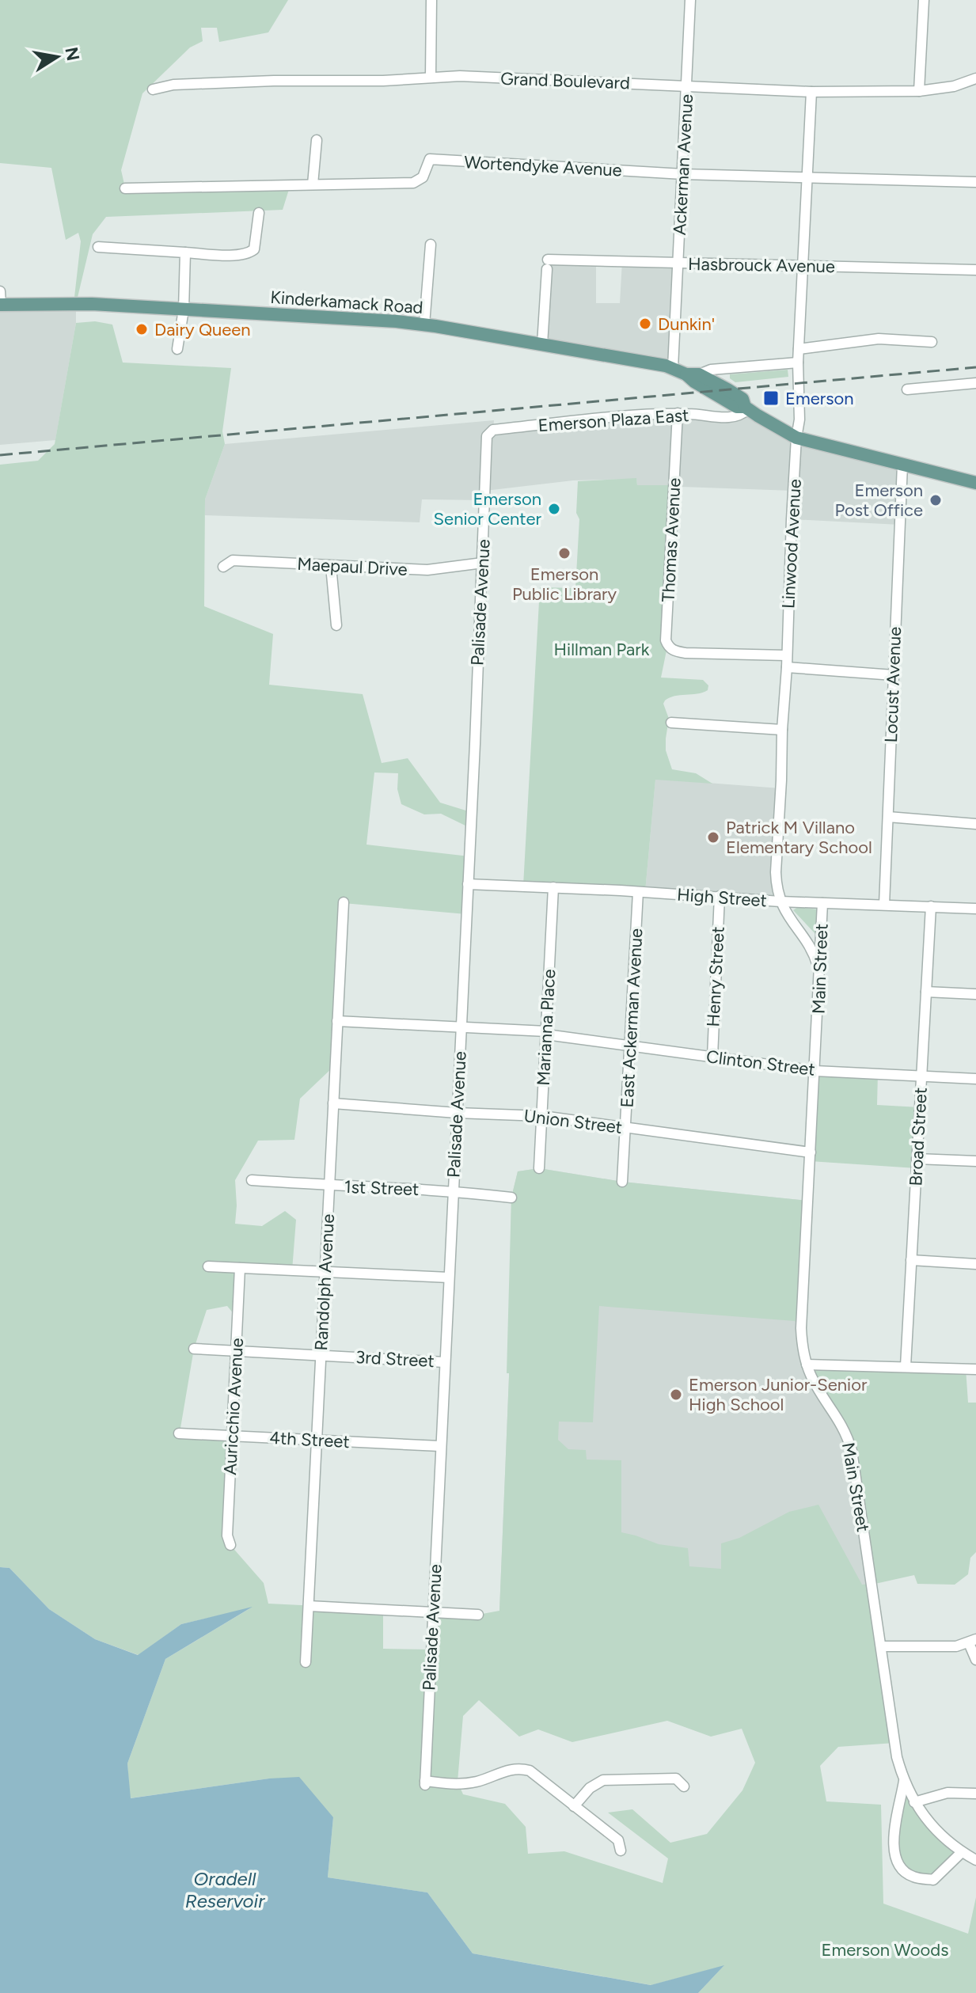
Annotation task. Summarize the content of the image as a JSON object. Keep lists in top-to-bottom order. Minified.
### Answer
{"streets":{"main road":["Kinderkamack Road"],"street":["Grand Boulevard","Ackerman Avenue","Wortendyke Avenue","Hasbrouck Avenue","Emerson Plaza East","Thomas Avenue","Linwood Avenue","Maepaul Drive","Palisade Avenue","Locust Avenue","High Street","Main Street","Henry Street","East Ackerman Avenue","Marianna Place","Clinton Street","Union Street","Broad Street","1st Street","Randolph Avenue","3rd Street","Auricchio Avenue","4th Street"]},"crossings":[["Grand Boulevard","Ackerman Avenue"],["Grand Boulevard","Linwood Avenue"],["Ackerman Avenue","Wortendyke Avenue"],["Ackerman Avenue","Hasbrouck Avenue"],["Ackerman Avenue","Kinderkamack Road"],["Wortendyke Avenue","Linwood Avenue"],["Hasbrouck Avenue","Kinderkamack Road"],["Hasbrouck Avenue","Linwood Avenue"],["Kinderkamack Road","Emerson Plaza East"],["Kinderkamack Road","Linwood Avenue"],["Kinderkamack Road","Locust Avenue"],["Emerson Plaza East","Thomas Avenue"],["Emerson Plaza East","Palisade Avenue"],["Thomas Avenue","Linwood Avenue"],["Linwood Avenue","High Street"],["Linwood Avenue","Main Street"],["Maepaul Drive","Palisade Avenue"],["Palisade Avenue","High Street"],["Palisade Avenue","Clinton Street"],["Palisade Avenue","Union Street"],["Palisade Avenue","1st Street"],["Palisade Avenue","3rd Street"],["Palisade Avenue","4th Street"],["Locust Avenue","High Street"],["High Street","Main Street"],["High Street","Henry Street"],["High Street","East Ackerman Avenue"],["High Street","Marianna Place"],["High Street","Broad Street"],["Main Street","Clinton Street"],["Main Street","Union Street"],["Henry Street","Clinton Street"],["East Ackerman Avenue","Clinton Street"],["East Ackerman Avenue","Union Street"],["Marianna Place","Clinton Street"],["Marianna Place","Union Street"],["Clinton Street","Broad Street"],["Clinton Street","Randolph Avenue"],["Union Street","Randolph Avenue"],["1st Street","Randolph Avenue"],["Randolph Avenue","3rd Street"],["Randolph Avenue","4th Street"],["3rd Street","Auricchio Avenue"],["Auricchio Avenue","4th Street"]],"water":["Oradell Reservoir"],"parks":["Hillman Park","Emerson Woods"],"places":{"other":["Dunkin'","Dairy Queen","Emerson Post Office","Emerson Senior Center","Emerson Public Library","Patrick M Villano Elementary School","Emerson Junior-Senior High School"],"transit":["Emerson"]},"north":"right"}
